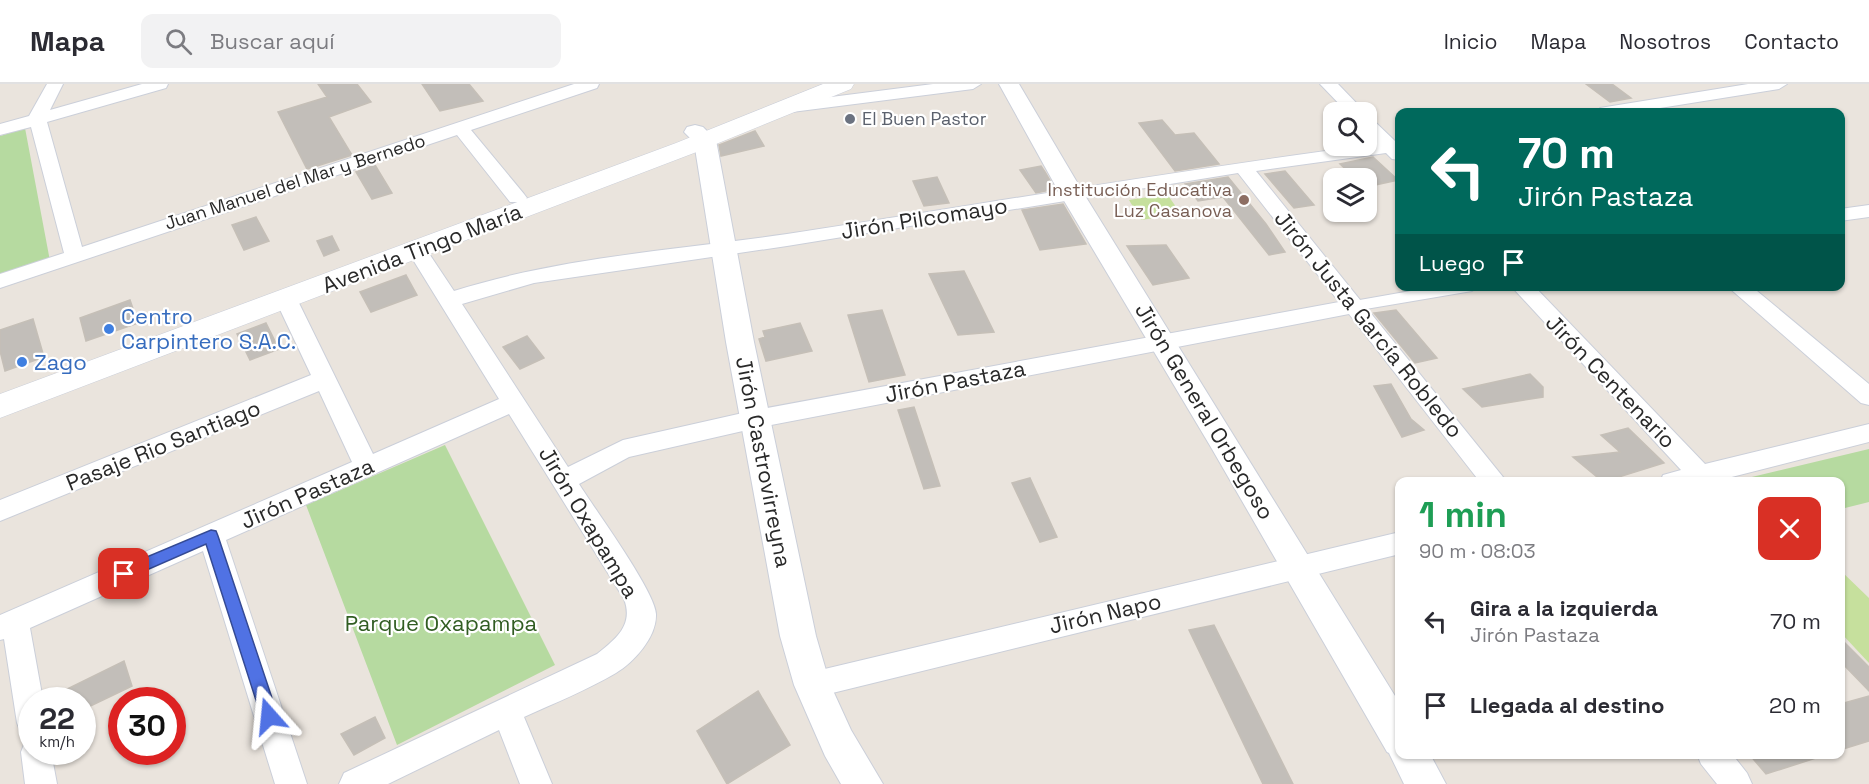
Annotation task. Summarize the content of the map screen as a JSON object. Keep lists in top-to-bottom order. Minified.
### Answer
{"streets":{"main road":["Avenida Tingo María"],"street":["Juan Manuel del Mar y Bernedo","Jirón Pilcomayo","Jirón Justa García Robledo","Jirón Pastaza","Jirón Centenario","Jirón General Orbegoso","Pasaje Rio Santiago","Jirón Castrovirreyna","Jirón Oxapampa","Jirón Napo"]},"crossings":[["Jirón Pilcomayo","Jirón Justa García Robledo"],["Jirón Pilcomayo","Jirón General Orbegoso"],["Jirón Pilcomayo","Jirón Castrovirreyna"],["Jirón Pilcomayo","Jirón Oxapampa"],["Avenida Tingo María","Jirón Castrovirreyna"],["Avenida Tingo María","Jirón Oxapampa"],["Jirón Justa García Robledo","Jirón Pastaza"],["Jirón Pastaza","Jirón General Orbegoso"],["Jirón Pastaza","Jirón Castrovirreyna"],["Jirón Pastaza","Jirón Oxapampa"],["Jirón General Orbegoso","Jirón Napo"],["Jirón Castrovirreyna","Jirón Napo"]],"parks":["Parque Oxapampa"],"places":["El Buen Pastor","Institución Educativa Luz Casanova","Centro Carpintero S.A.C.","Zago"],"page":{"header":"Mapa","search":"Buscar aquí","nav":["Inicio","Mapa","Nosotros","Contacto"],"turn":["70 m","Jirón Pastaza"],"then":"Luego","heading":["1 min","90 m · 08:03"],"list":[{"name":"Gira a la izquierda","note":"Jirón Pastaza","value":"70 m"},{"name":"Llegada al destino","value":"20 m"}],"speed":"22 km/h","limit":"30"}}
